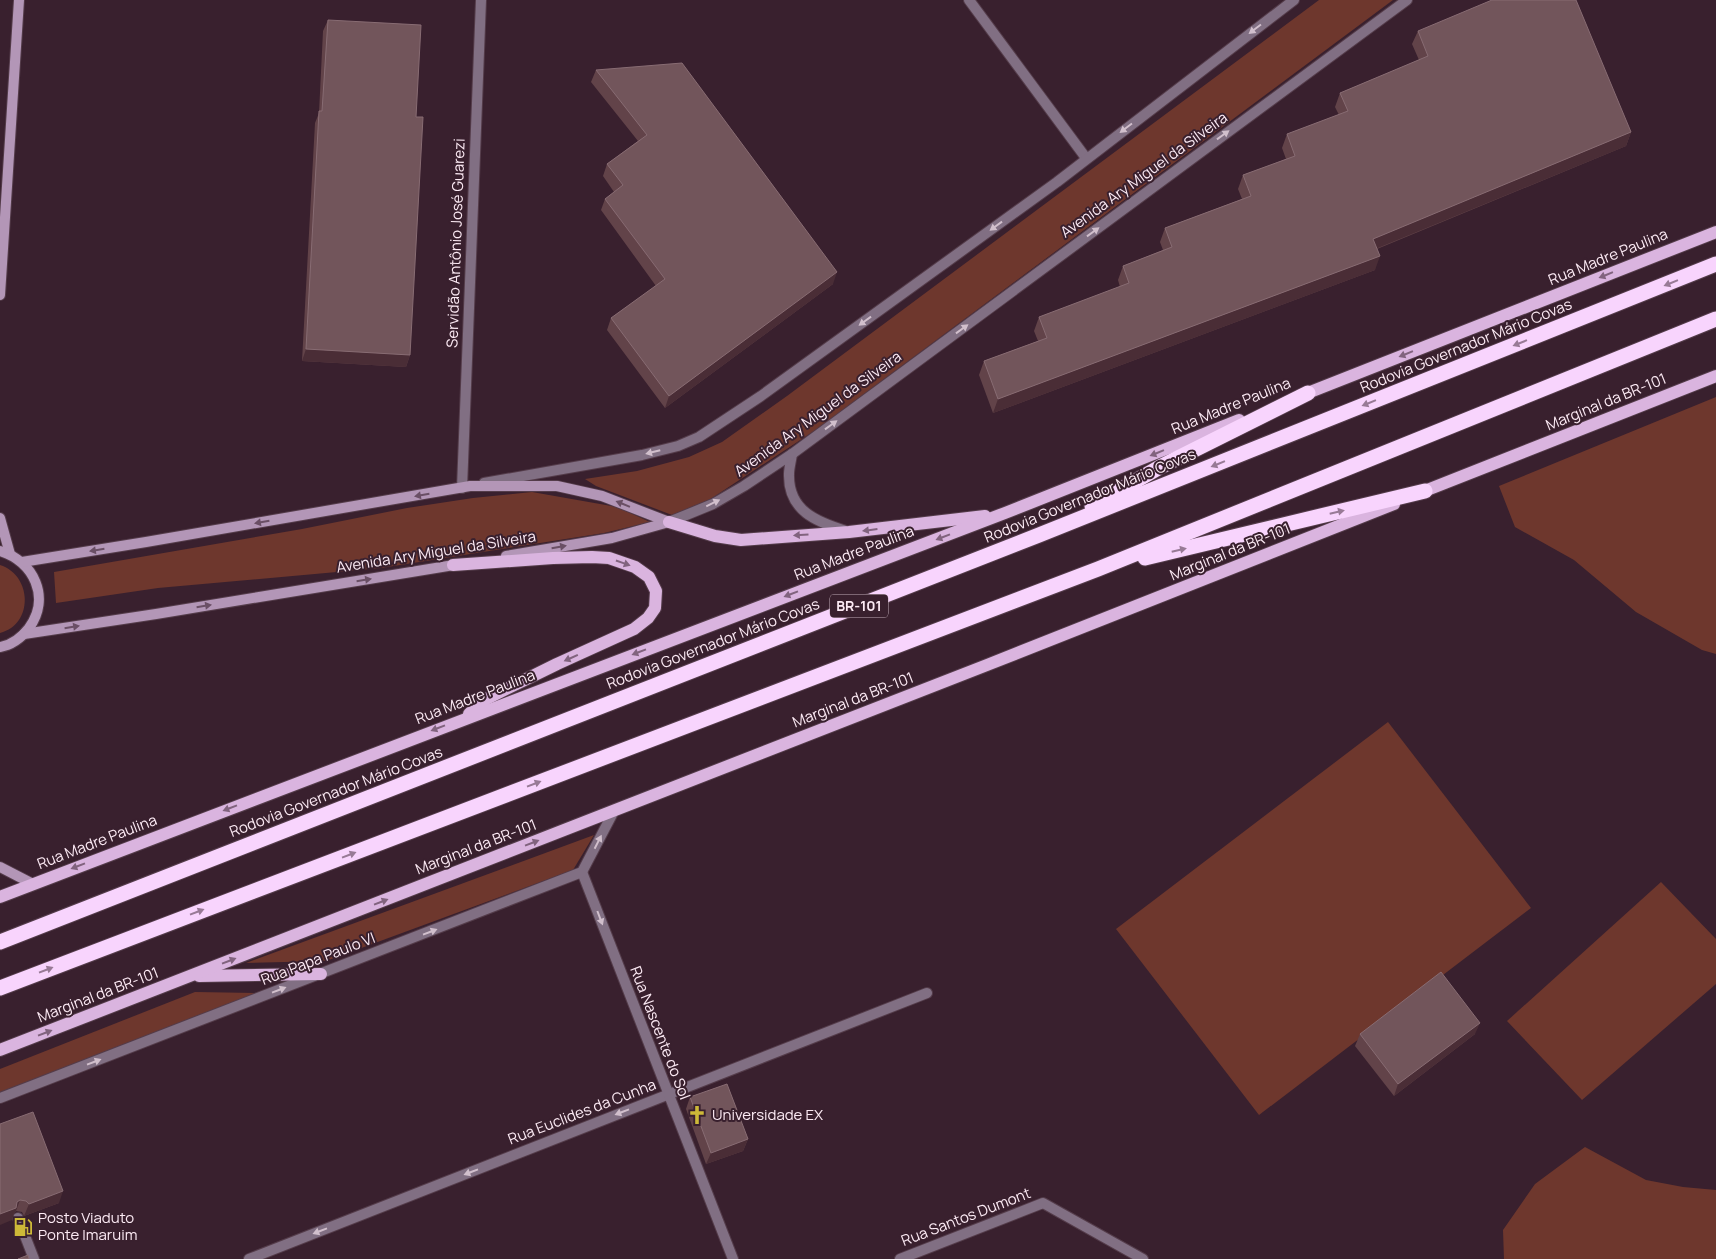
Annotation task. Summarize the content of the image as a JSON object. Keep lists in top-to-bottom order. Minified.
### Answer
{"streets":{"highway":["Rodovia Governador Mário Covas","BR-101"],"main road":["Avenida Ary Miguel da Silveira","Rua Madre Paulina","Marginal da BR-101"],"street":["Servidão Antônio José Guarezi","Rua Papa Paulo VI","Rua Nascente do Sol","Rua Euclides da Cunha","Rua Santos Dumont"]},"crossings":[["Rua Papa Paulo VI","Rua Nascente do Sol"],["Rua Nascente do Sol","Rua Euclides da Cunha"]],"one_way":["Rua Madre Paulina","Marginal da BR-101","Rua Papa Paulo VI","Rua Nascente do Sol","Rua Euclides da Cunha"],"places":{"church":["Universidade EX"],"fuel station":["Posto Viaduto Ponte Imaruim"]}}
